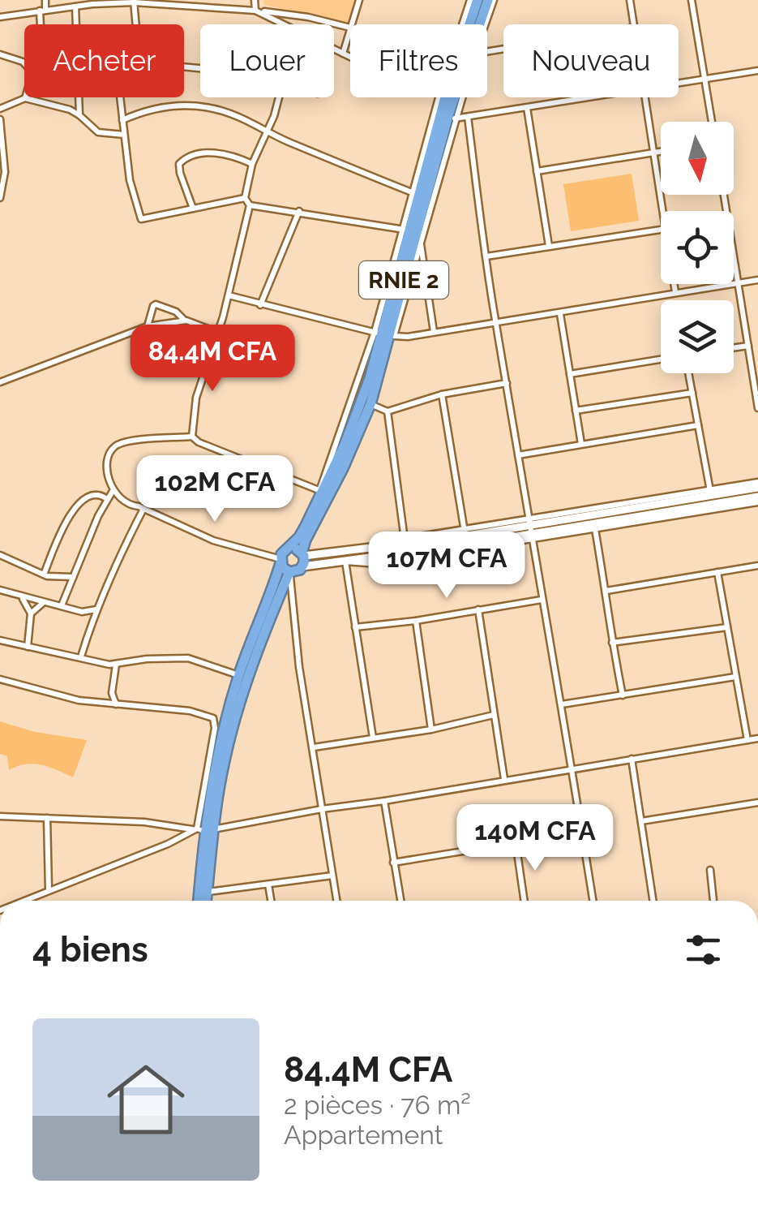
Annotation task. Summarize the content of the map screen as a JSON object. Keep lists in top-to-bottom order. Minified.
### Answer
{"streets":{"highway":["RNIE 2"]},"north":"bottom","page":{"chip":["Acheter","Louer","Filtres","Nouveau"],"price":["84.4M CFA","102M CFA","107M CFA","140M CFA"],"heading":"4 biens","list":[{"name":"84.4M CFA","note":"2 pièces · 76 m² · Appartement"}]}}
